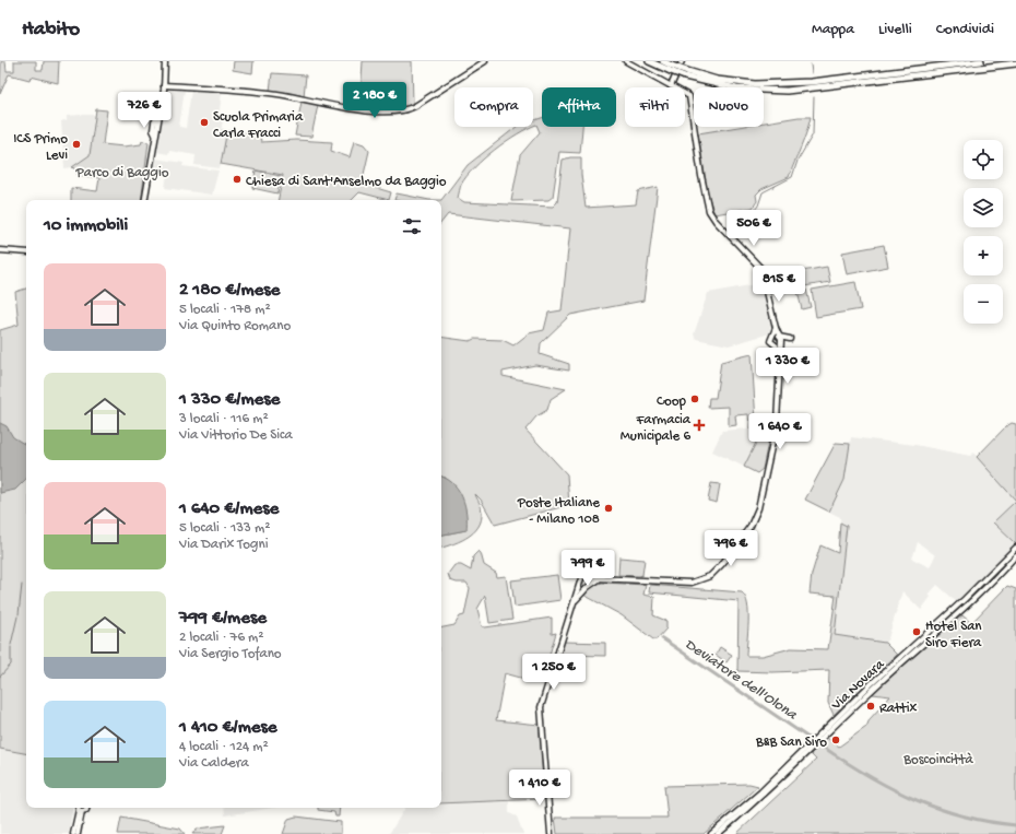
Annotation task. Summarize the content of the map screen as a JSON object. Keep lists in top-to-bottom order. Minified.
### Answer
{"streets":{"street":["Via Novara"]},"water":["Deviatore dell'Olona"],"parks":["Parco di Baggio","Boscoincittà"],"places":{"other":["Scuola Primaria Carla Fracci","ICS Primo Levi","Chiesa di Sant'Anselmo da Baggio","Coop","Poste Italiane - Milano 108","Hotel San Siro Fiera","Rattix","B&B San Siro"],"health":["Farmacia Municipale 6"]},"page":{"header":"Habito","nav":["Mappa","Livelli","Condividi"],"price":["2 180 €","726 €","506 €","815 €","1 330 €","1 640 €","796 €","799 €","1 250 €","1 410 €"],"chip":["Compra","Affitta","Filtri","Nuovo"],"map_buttons":["+","−"],"heading":"10 immobili","list":[{"name":"2 180 €/mese","note":"5 locali · 178 m² · Via Quinto Romano"},{"name":"1 330 €/mese","note":"3 locali · 116 m² · Via Vittorio De Sica"},{"name":"1 640 €/mese","note":"5 locali · 133 m² · Via Darix Togni"},{"name":"799 €/mese","note":"2 locali · 76 m² · Via Sergio Tofano"},{"name":"1 410 €/mese","note":"4 locali · 124 m² · Via Caldera"}]}}
